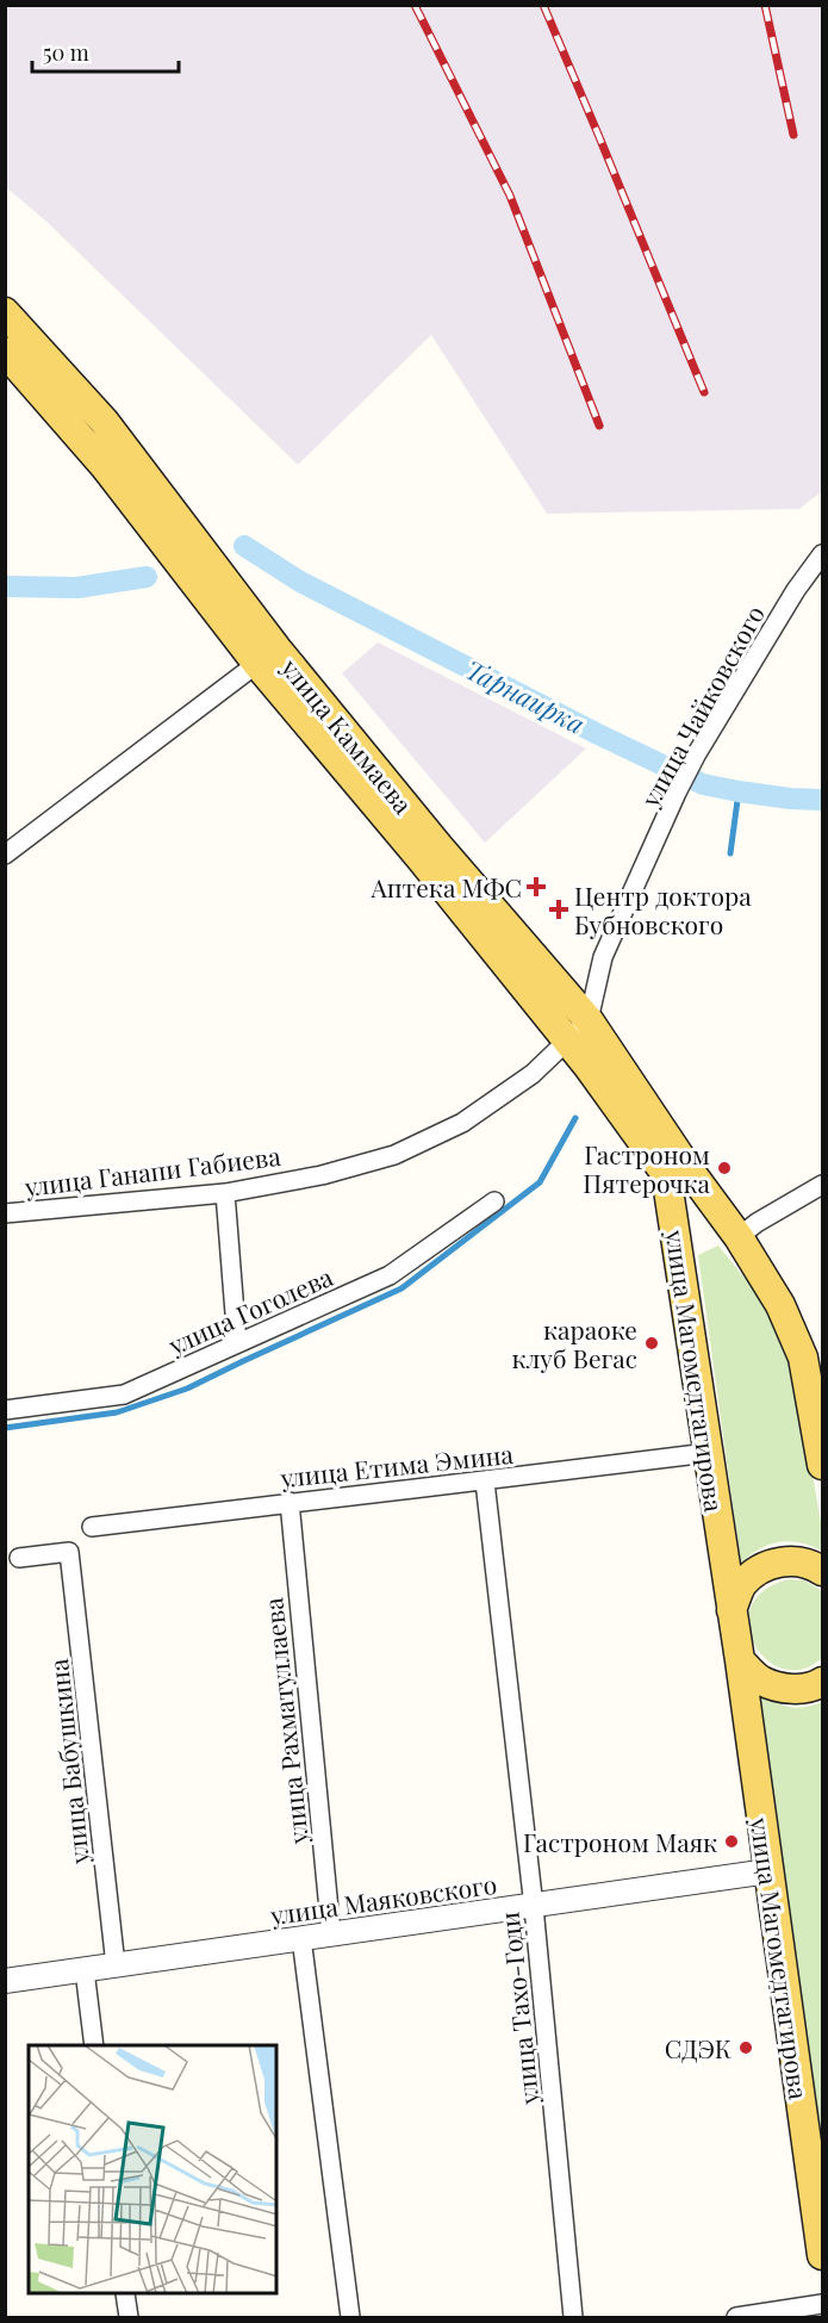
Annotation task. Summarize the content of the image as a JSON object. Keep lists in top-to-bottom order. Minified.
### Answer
{"streets":{"main road":["улица Каммаева","улица Магомедтагирова"],"street":["улица Чайковского","улица Ганапи Габиева","улица Гоголева","улица Етима Эмина","улица Рахматуллаева","улица Бабушкина","улица Маяковского","улица Тахо-Годи"]},"crossings":[["улица Чайковского","улица Каммаева"],["улица Каммаева","улица Ганапи Габиева"],["улица Каммаева","улица Магомедтагирова"],["улица Магомедтагирова","улица Етима Эмина"],["улица Магомедтагирова","улица Маяковского"],["улица Етима Эмина","улица Рахматуллаева"],["улица Етима Эмина","улица Тахо-Годи"],["улица Рахматуллаева","улица Маяковского"],["улица Бабушкина","улица Маяковского"],["улица Маяковского","улица Тахо-Годи"]],"water":["Тарнаирка"],"places":{"health":["Аптека МФС","Центр доктора Бубновского"],"other":["Гастроном Пятерочка","караоке клуб Вегас","Гастроном Маяк","СДЭК"]},"scale_bar":"50 m"}
